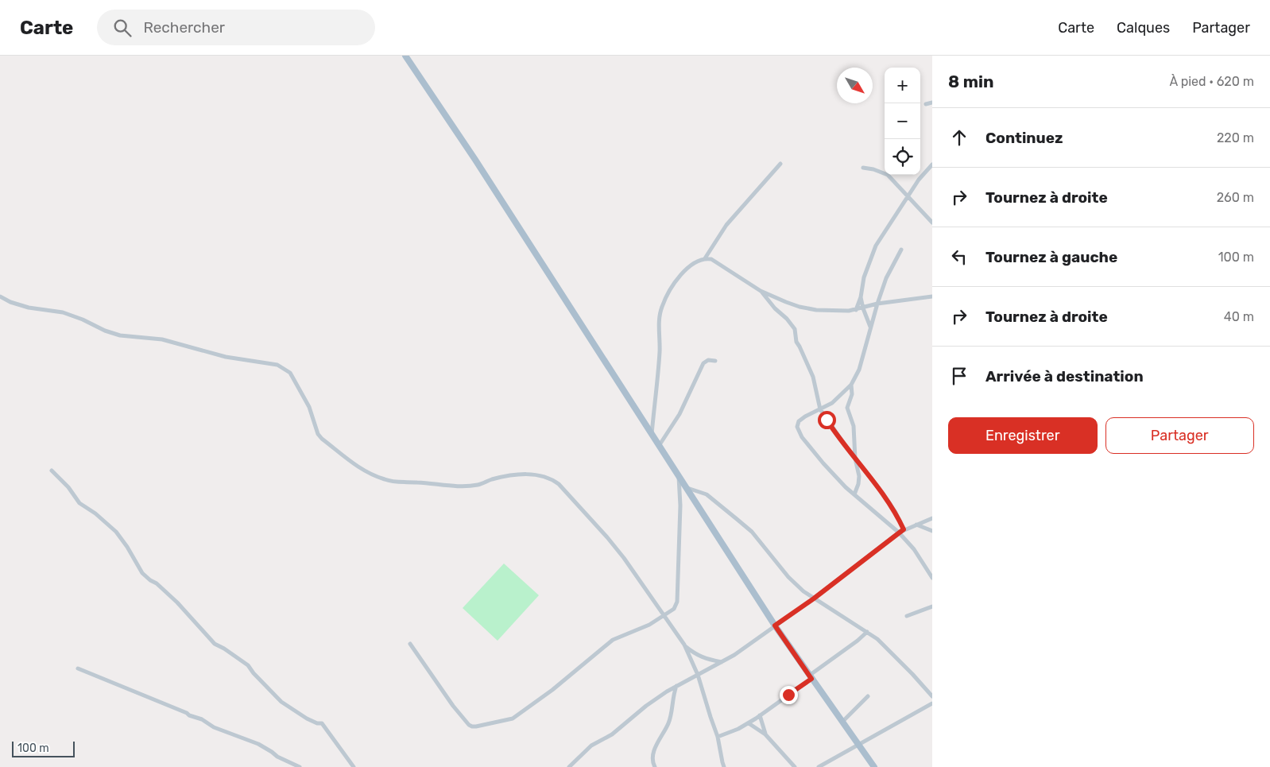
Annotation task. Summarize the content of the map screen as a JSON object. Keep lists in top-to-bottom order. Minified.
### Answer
{"scale_bar":"100 m","north":"bottom right","page":{"header":"Carte","search":"Rechercher","nav":["Carte","Calques","Partager"],"heading":["8 min","À pied · 620 m"],"map_buttons":["+","−"],"list":[["Continuez","220 m"],["Tournez à droite","260 m"],["Tournez à gauche","100 m"],["Tournez à droite","40 m"],"Arrivée à destination"],"buttons":["Enregistrer","Partager"],"scale":"100 m"}}
